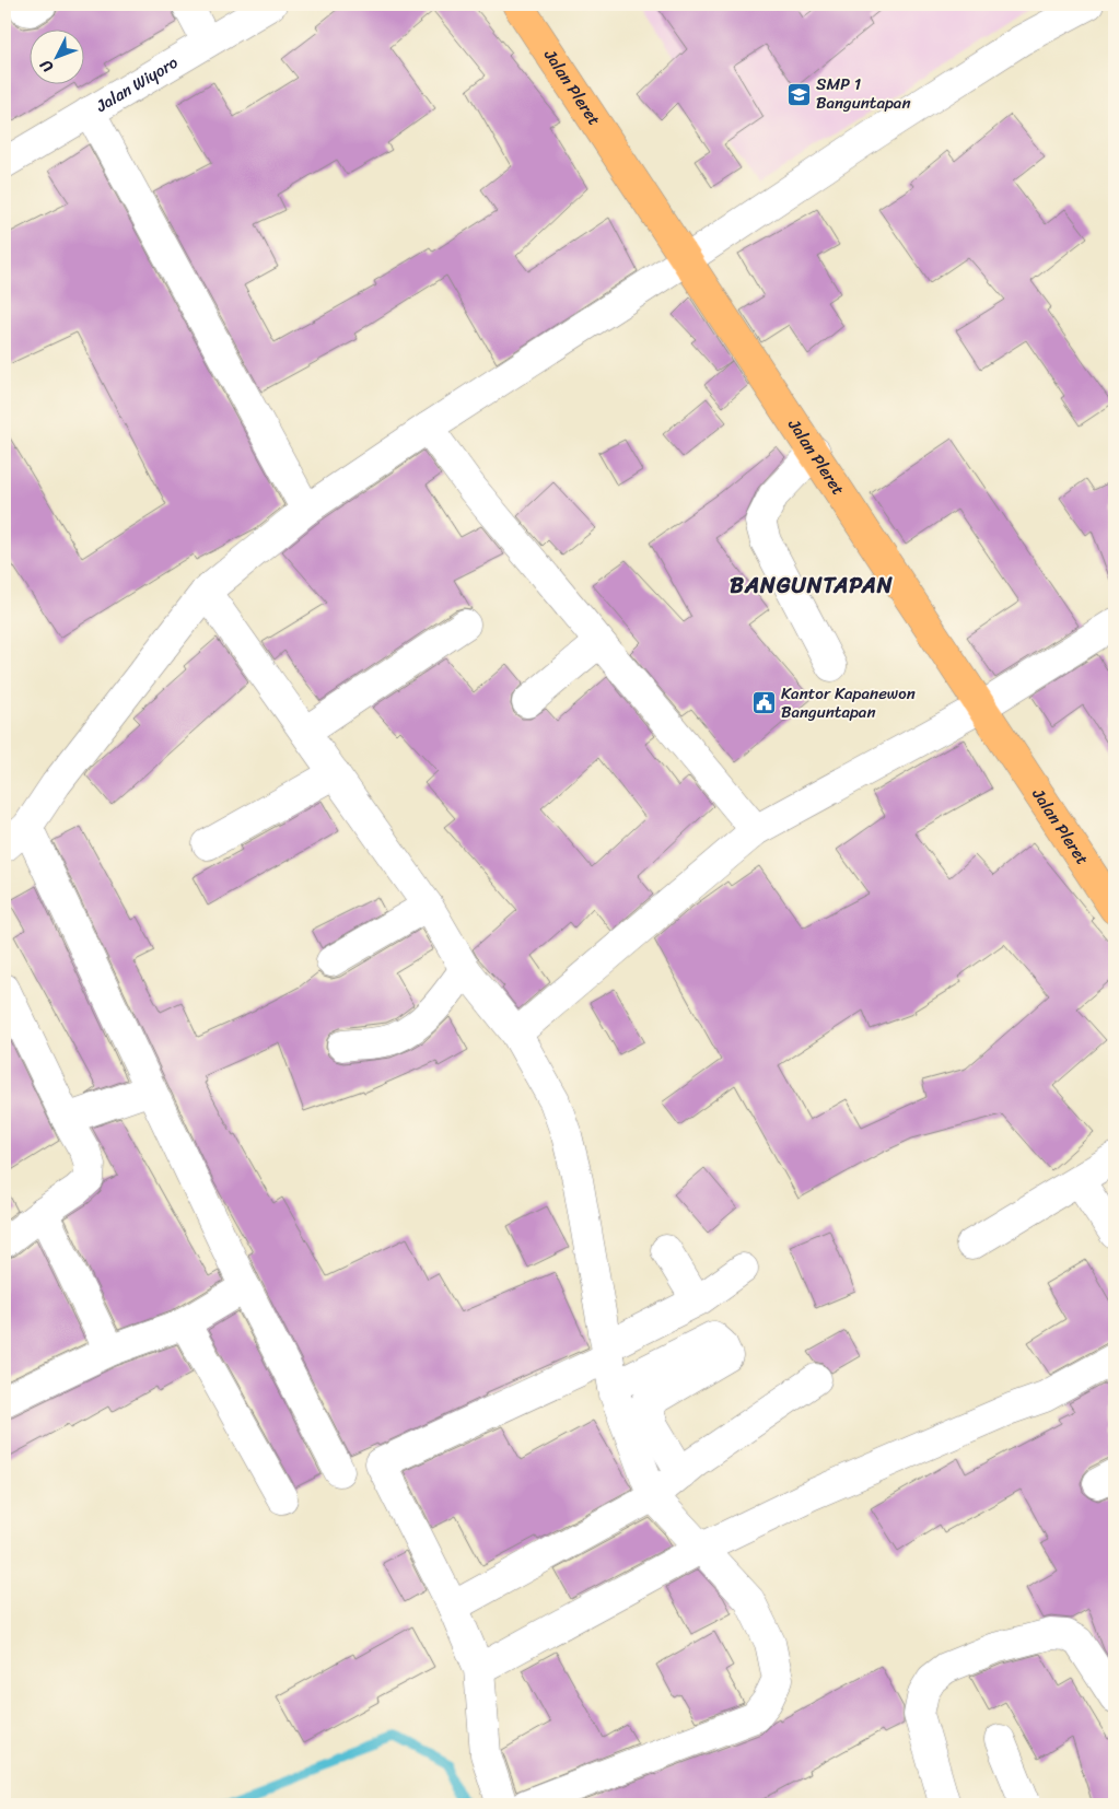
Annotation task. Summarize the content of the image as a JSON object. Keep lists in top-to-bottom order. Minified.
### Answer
{"streets":{"main road":["Jalan Pleret"],"street":["Jalan Wiyoro"]},"districts":["BANGUNTAPAN"],"places":{"school or university":["SMP 1 Banguntapan"],"public building":["Kantor Kapanewon Banguntapan"]},"north":"bottom left"}
